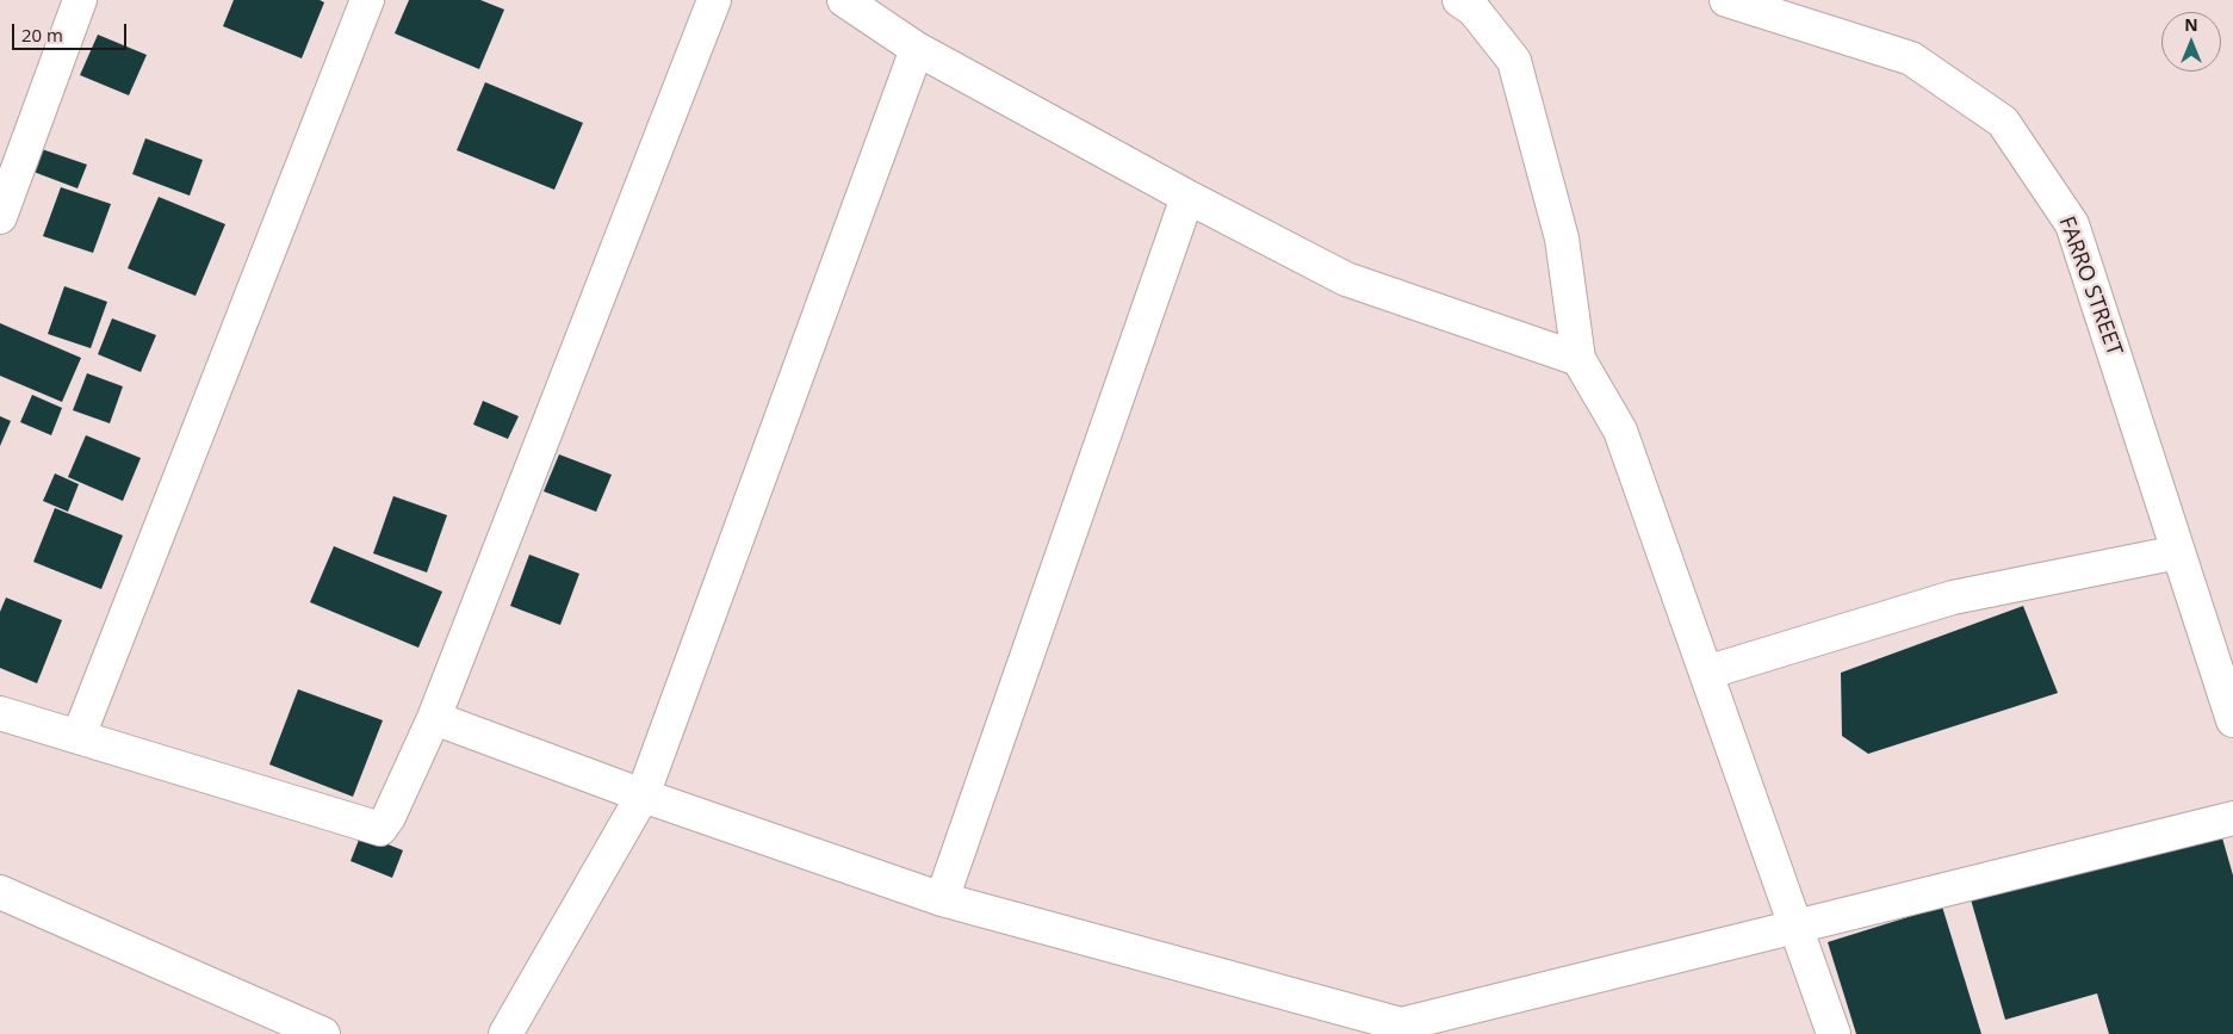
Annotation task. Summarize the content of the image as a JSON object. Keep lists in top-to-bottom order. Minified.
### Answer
{"streets":{"street":["FARRO STREET"]},"scale_bar":"20 m","north":"top"}
